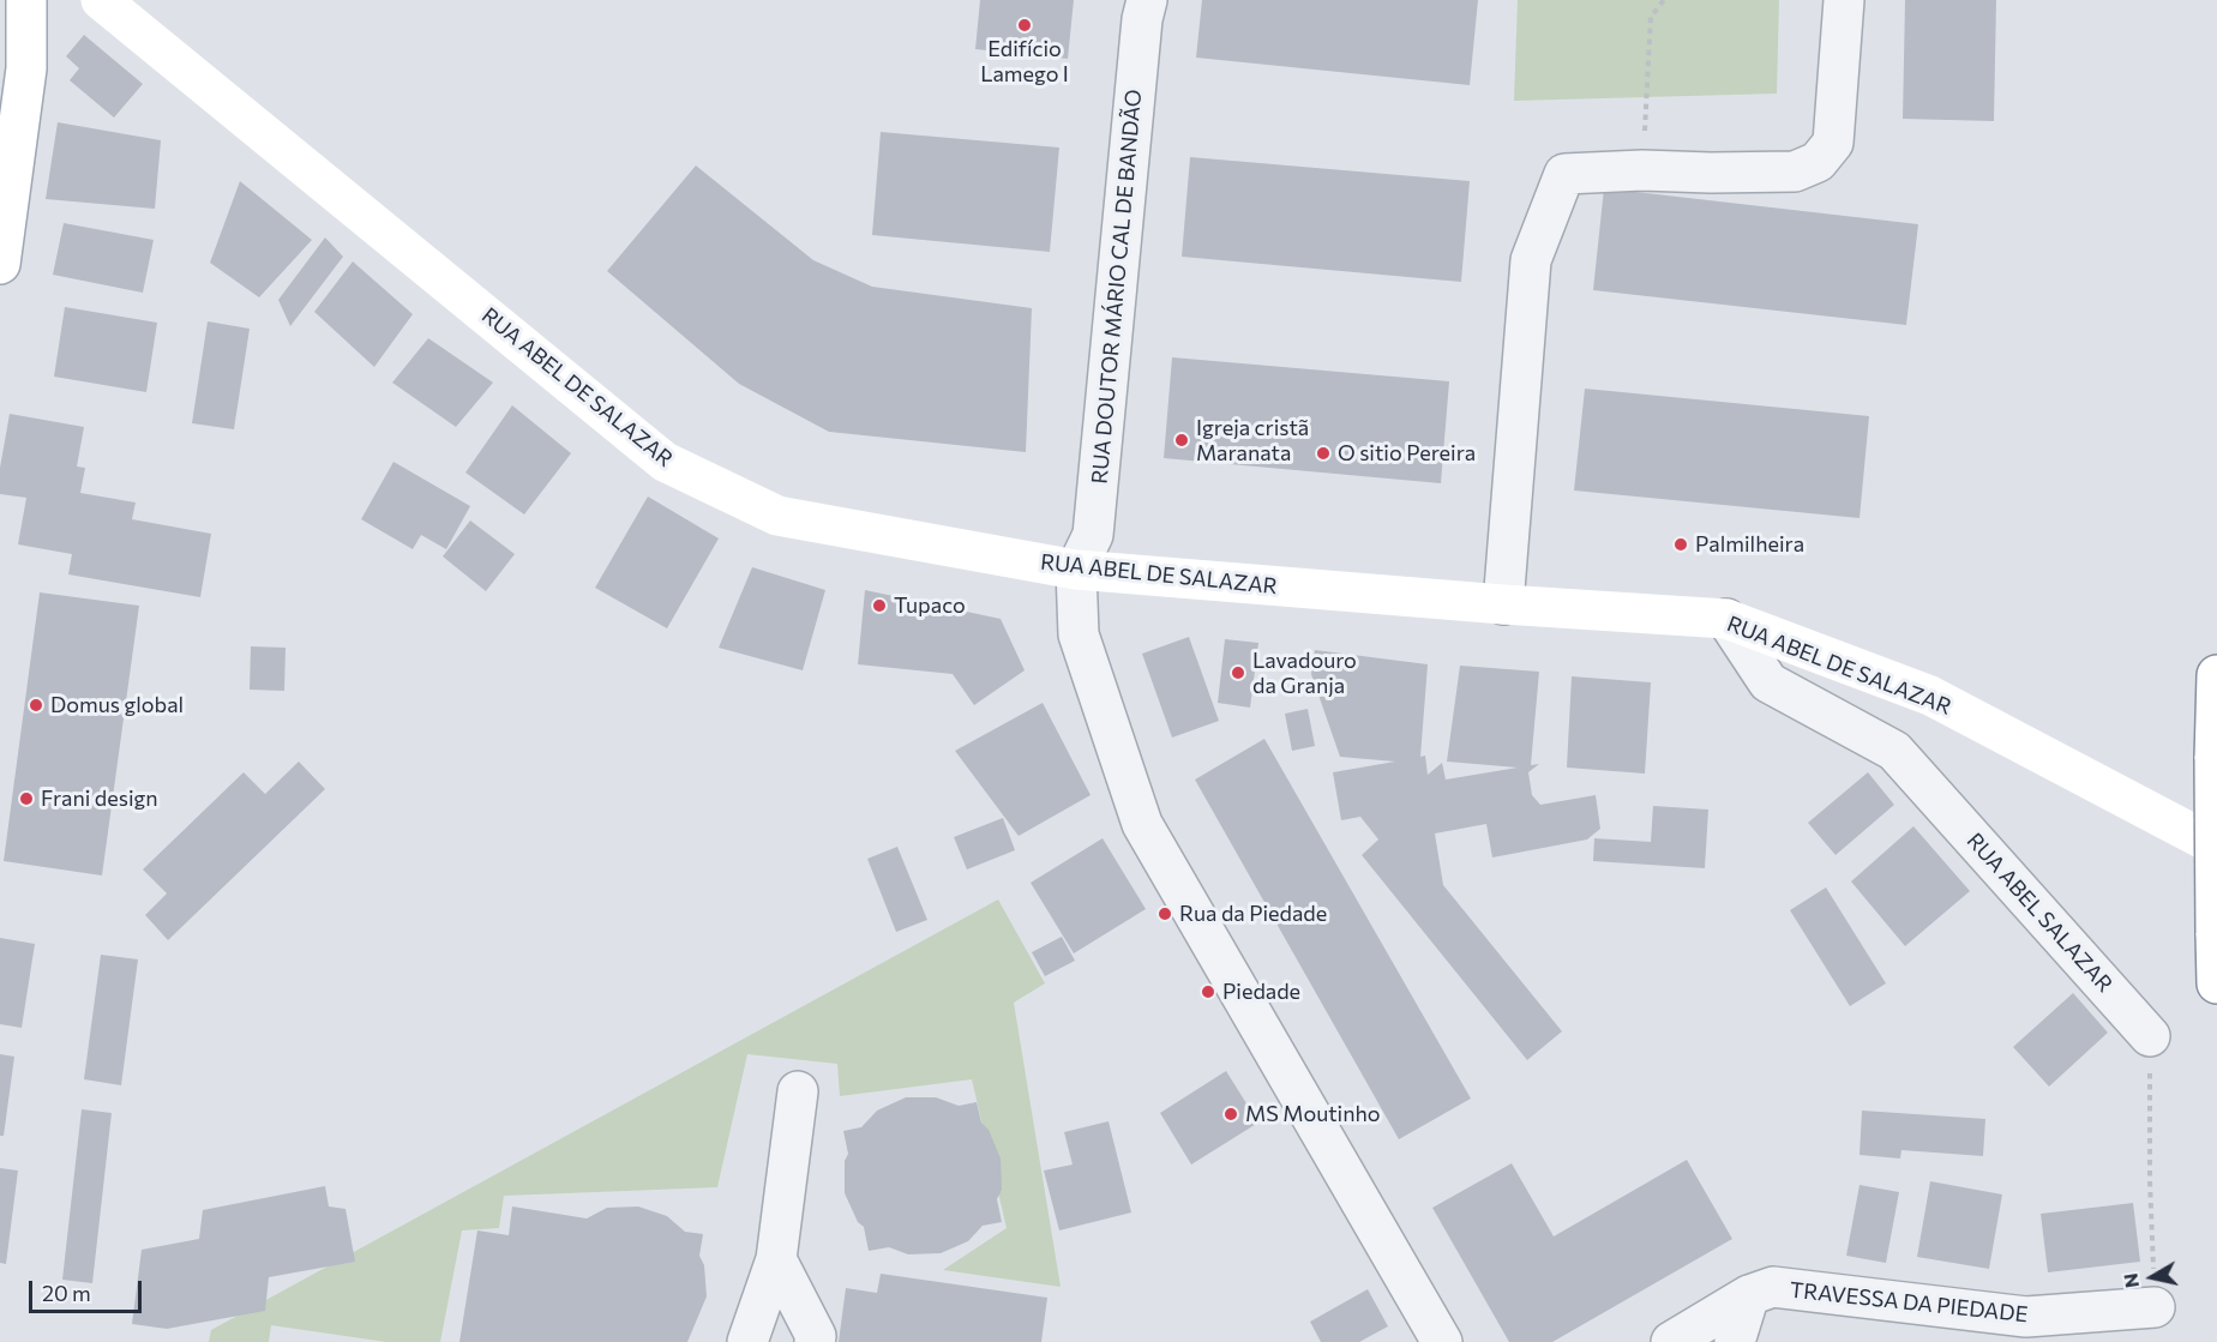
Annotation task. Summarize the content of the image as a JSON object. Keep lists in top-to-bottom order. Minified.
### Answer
{"streets":{"main road":["RUA ABEL DE SALAZAR"],"street":["RUA DOUTOR MÁRIO CAL DE BANDÃO","RUA ABEL SALAZAR","TRAVESSA DA PIEDADE"]},"crossings":[["RUA DOUTOR MÁRIO CAL DE BANDÃO","RUA ABEL DE SALAZAR"],["RUA ABEL DE SALAZAR","RUA ABEL SALAZAR"]],"places":["Edifício Lamego I","Igreja cristã Maranata","O sitio Pereira","Palmilheira","Tupaco","Lavadouro da Granja","Domus global","Frani design","Rua da Piedade","Piedade","MS Moutinho"],"scale_bar":"20 m","north":"left"}
